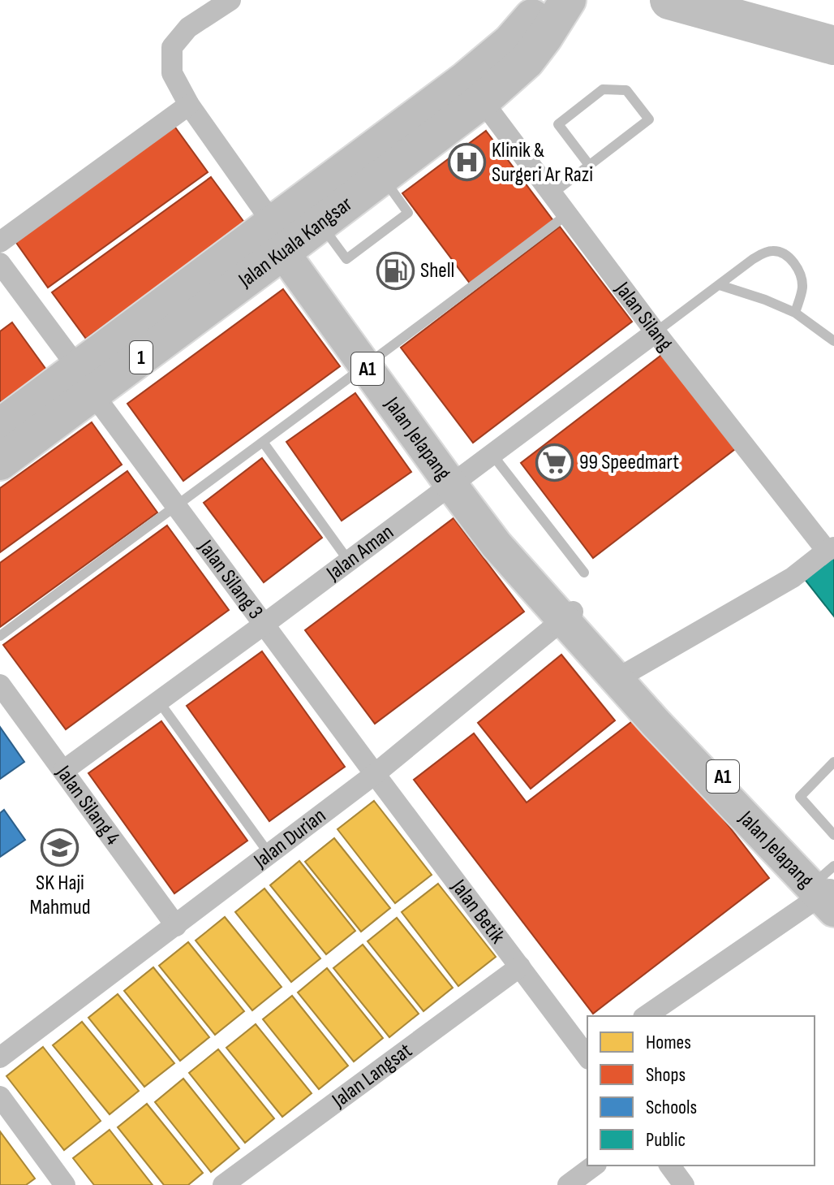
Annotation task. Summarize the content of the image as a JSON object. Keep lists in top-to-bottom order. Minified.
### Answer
{"streets":{"highway":["Jalan Kuala Kangsar","1"],"main road":["A1","Jalan Jelapang"],"street":["Jalan Silang","Jalan Aman","Jalan Silang 3","Jalan Silang 4","Jalan Durian","Jalan Betik","Jalan Langsat"]},"crossings":[["Jalan Kuala Kangsar","Jalan Silang"],["Jalan Kuala Kangsar","Jalan Jelapang"],["Jalan Kuala Kangsar","Jalan Silang 3"],["Jalan Silang","Jalan Aman"],["Jalan Jelapang","Jalan Aman"],["Jalan Jelapang","Jalan Durian"],["Jalan Aman","Jalan Silang 3"],["Jalan Aman","Jalan Silang 4"],["Jalan Silang 3","Jalan Durian"],["Jalan Silang 3","Jalan Betik"],["Jalan Silang 4","Jalan Durian"],["Jalan Durian","Jalan Betik"],["Jalan Betik","Jalan Langsat"]],"places":{"hospital":["Klinik & Surgeri Ar Razi"],"fuel station":["Shell"],"supermarket":["99 Speedmart"],"school or university":["SK Haji Mahmud"]},"legend":["Homes","Shops","Schools","Public"]}
